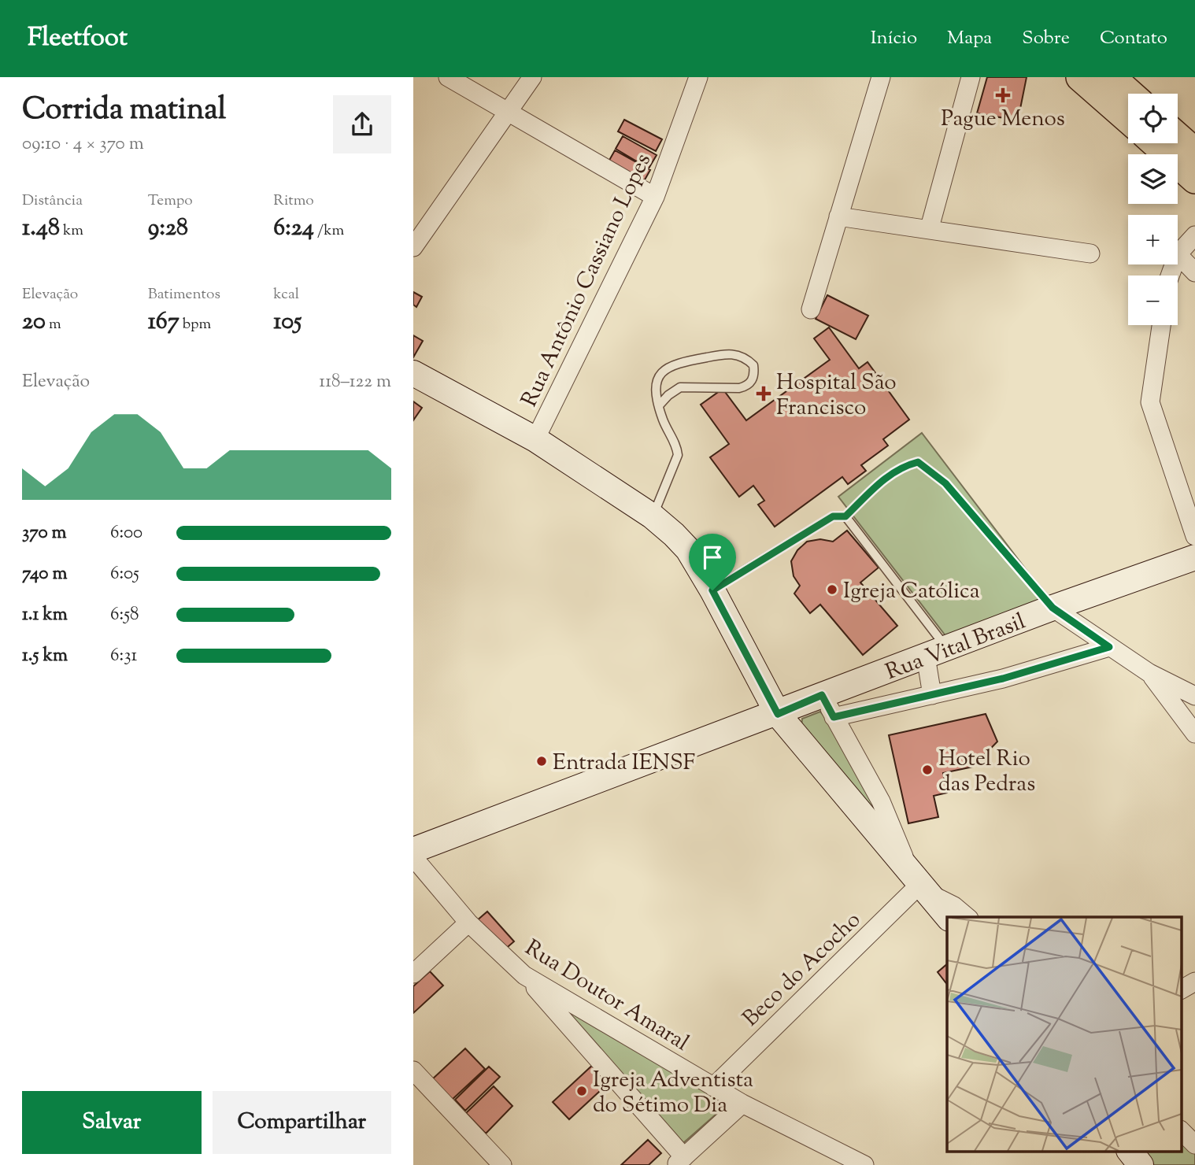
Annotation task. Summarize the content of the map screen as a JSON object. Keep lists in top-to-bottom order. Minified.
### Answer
{"streets":{"main road":["Rua Vital Brasil"],"street":["Rua Antônio Cassiano Lopes","Beco do Acocho","Rua Doutor Amaral"]},"crossings":[["Beco do Acocho","Rua Doutor Amaral"]],"places":{"health":["Pague Menos","Hospital São Francisco"],"other":["Igreja Católica","Entrada IENSF","Hotel Rio das Pedras","Igreja Adventista do Sétimo Dia"]},"page":{"header":"Fleetfoot","nav":["Início","Mapa","Sobre","Contato"],"heading":["Corrida matinal","09:10 · 4 × 370 m"],"map_buttons":["+","−"],"stats":[["Distância","1.48 km"],["Tempo","9:28"],["Ritmo","6:24 /km"],["Elevação","20 m"],["Batimentos","167 bpm"],["kcal","105"]],"chart":["Elevação","118–122 m"],"list":[{"name":"370 m","note":"6:00"},{"name":"740 m","note":"6:05"},{"name":"1.1 km","note":"6:58"},{"name":"1.5 km","note":"6:31"}],"buttons":["Salvar","Compartilhar"]}}
